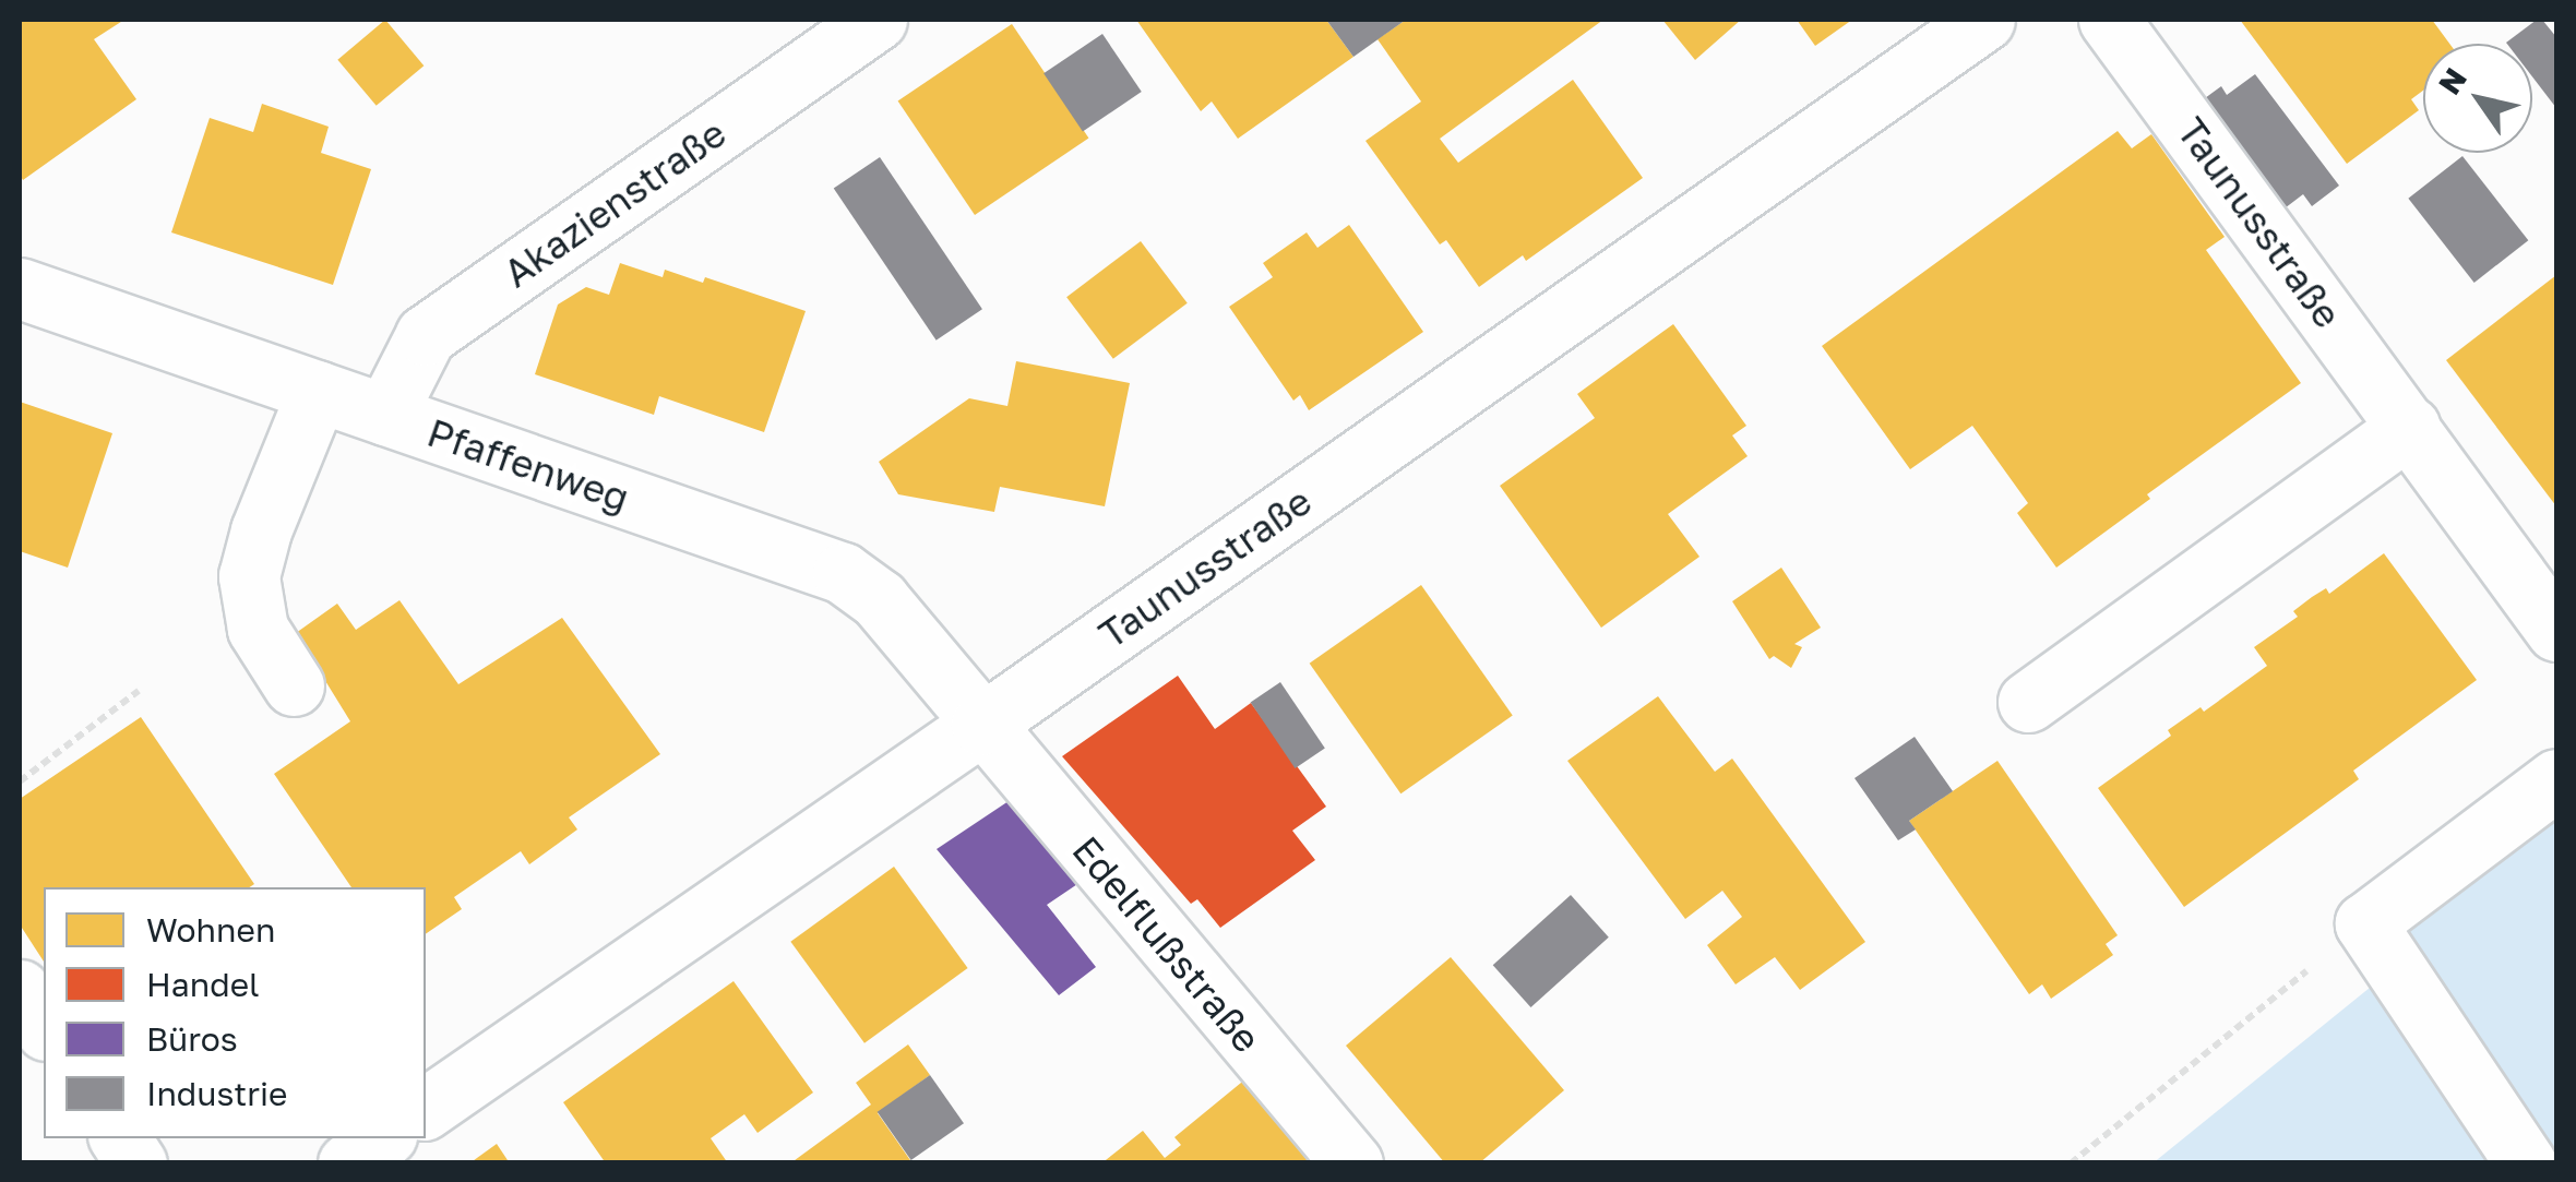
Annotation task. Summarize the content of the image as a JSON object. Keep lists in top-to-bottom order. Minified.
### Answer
{"streets":{"street":["Akazienstraße","Taunusstraße","Pfaffenweg","Edelflußstraße"]},"crossings":[["Akazienstraße","Pfaffenweg"],["Taunusstraße","Pfaffenweg"],["Taunusstraße","Edelflußstraße"],["Pfaffenweg","Edelflußstraße"]],"legend":["Wohnen","Handel","Büros","Industrie"],"north":"top left"}
